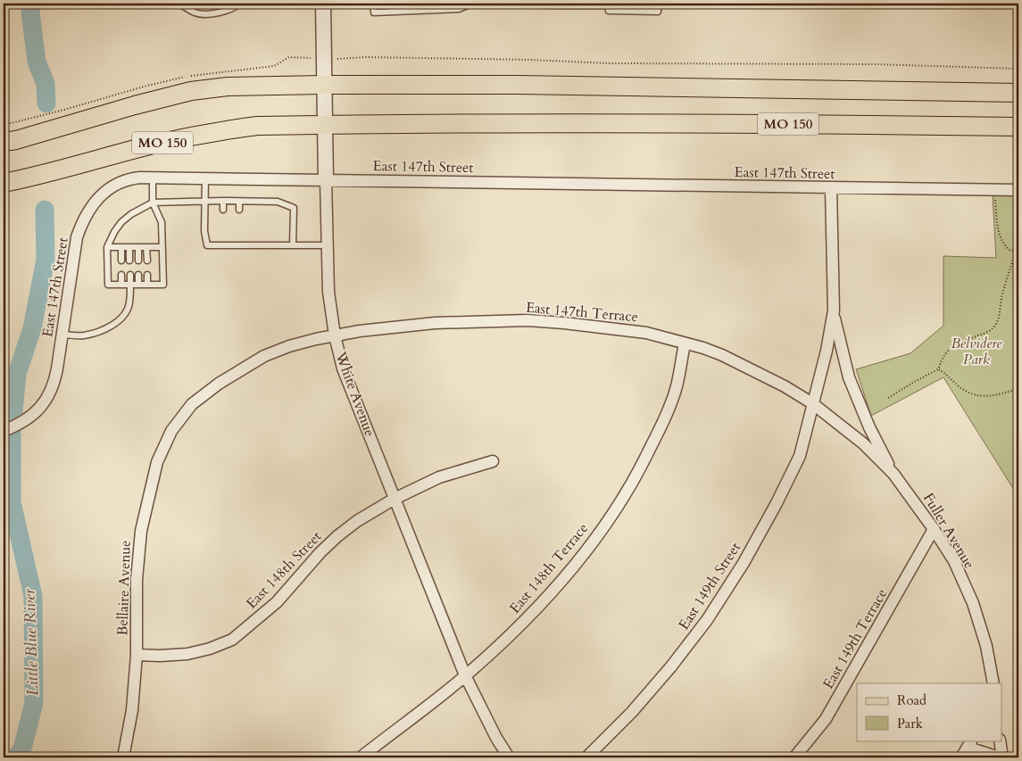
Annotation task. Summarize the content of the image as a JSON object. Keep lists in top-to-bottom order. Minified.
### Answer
{"streets":{"main road":["MO 150"],"street":["East 147th Street","East 147th Terrace","White Avenue","Fuller Avenue","East 148th Terrace","East 148th Street","East 149th Street","Bellaire Avenue","East 149th Terrace"]},"crossings":[["MO 150","White Avenue"],["East 147th Street","White Avenue"],["East 147th Street","Fuller Avenue"],["East 147th Terrace","White Avenue"],["East 147th Terrace","Fuller Avenue"],["East 147th Terrace","East 148th Terrace"],["East 147th Terrace","East 149th Street"],["East 147th Terrace","Bellaire Avenue"],["White Avenue","East 148th Terrace"],["White Avenue","East 148th Street"],["White Avenue","Bellaire Avenue"],["Fuller Avenue","East 149th Street"],["Fuller Avenue","East 149th Terrace"],["East 148th Street","Bellaire Avenue"]],"water":["Little Blue River"],"parks":["Belvidere Park"],"legend":["Road","Park"]}
